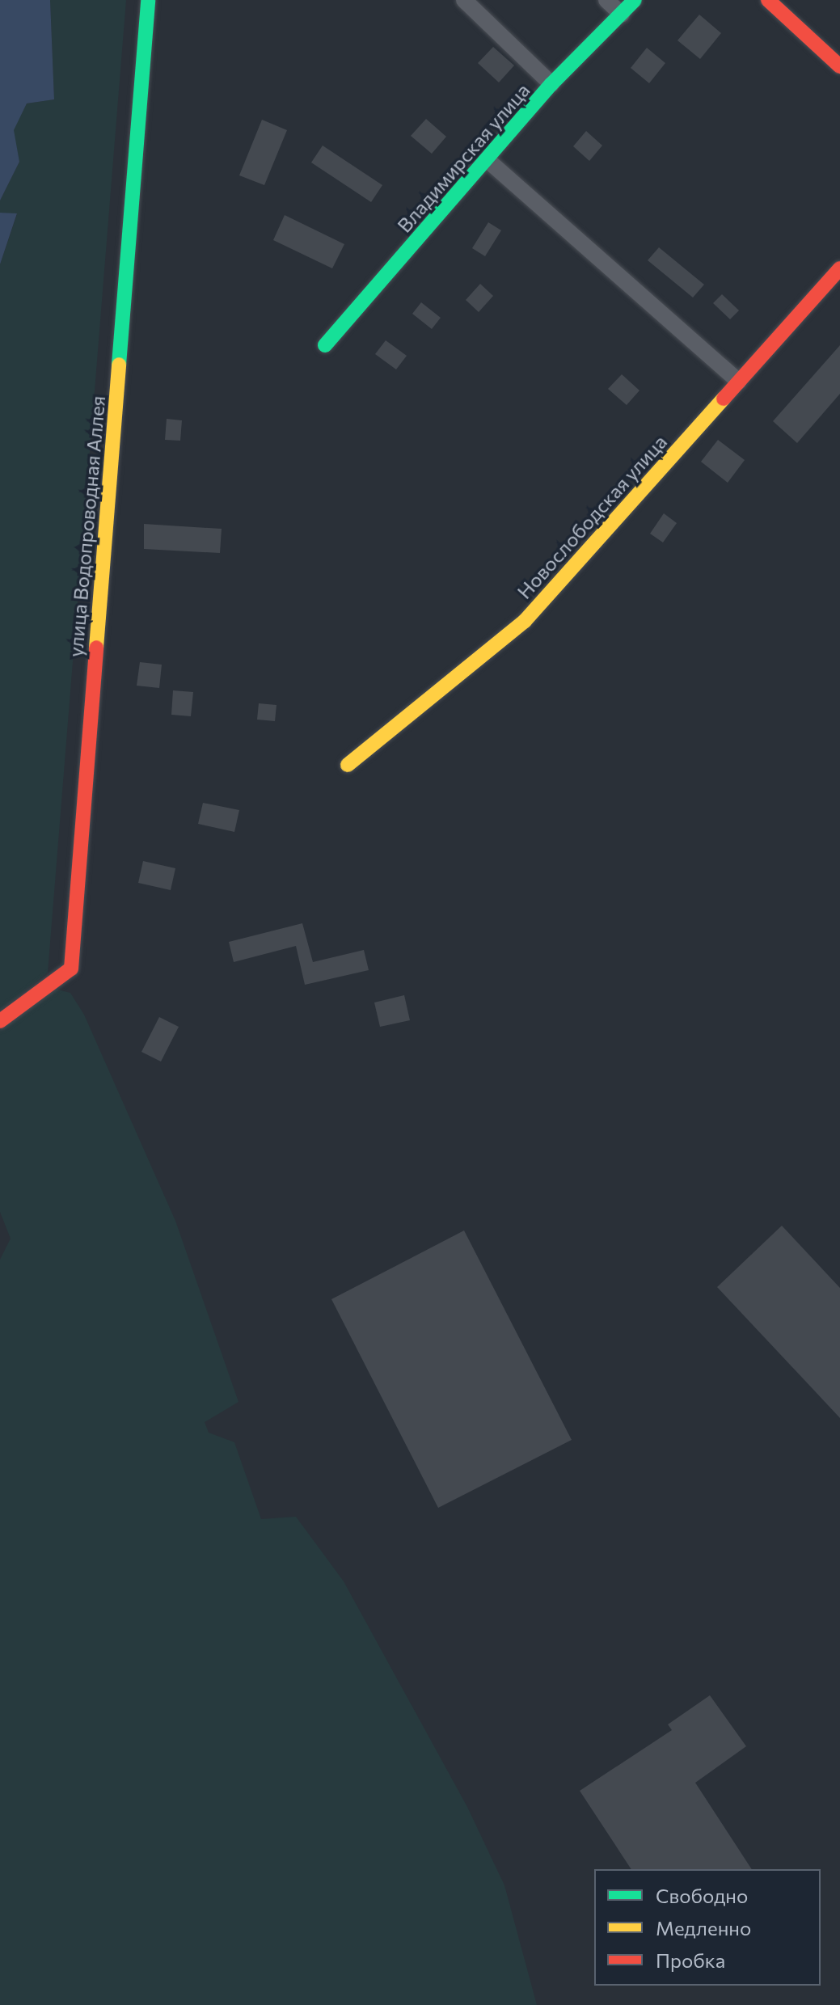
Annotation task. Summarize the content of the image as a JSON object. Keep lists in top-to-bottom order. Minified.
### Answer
{"streets":{"street":["Владимирская улица","Новослободская улица","улица Водопроводная Аллея"]},"legend":["Свободно","Медленно","Пробка"]}
